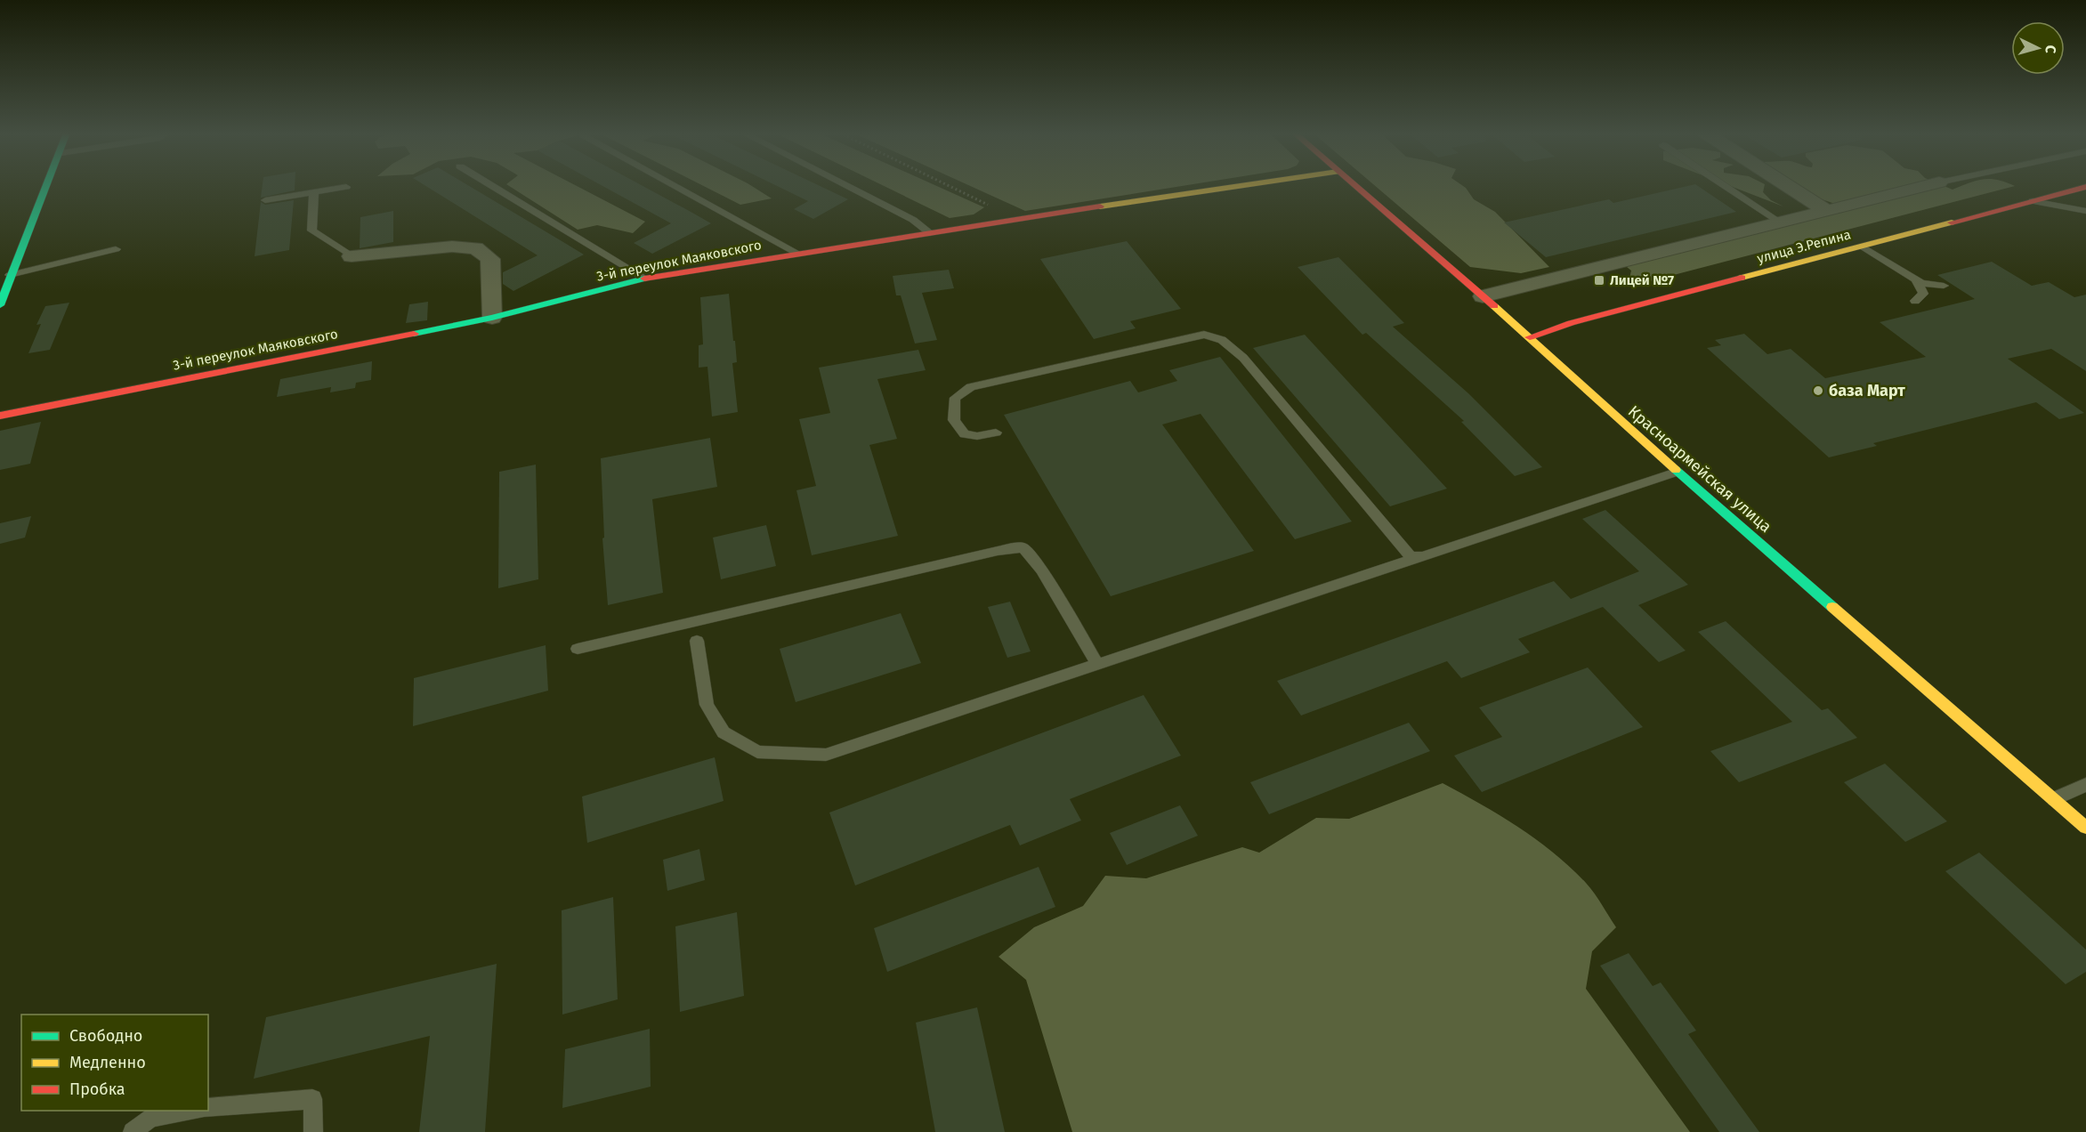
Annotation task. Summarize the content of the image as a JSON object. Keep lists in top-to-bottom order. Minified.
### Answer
{"streets":{"street":["улица Э.Репина","3-й переулок Маяковского","Красноармейская улица"]},"crossings":[["улица Э.Репина","Красноармейская улица"]],"places":{"transit":["Лицей №7"],"other":["база Март"]},"legend":["Свободно","Медленно","Пробка"],"north":"right"}
